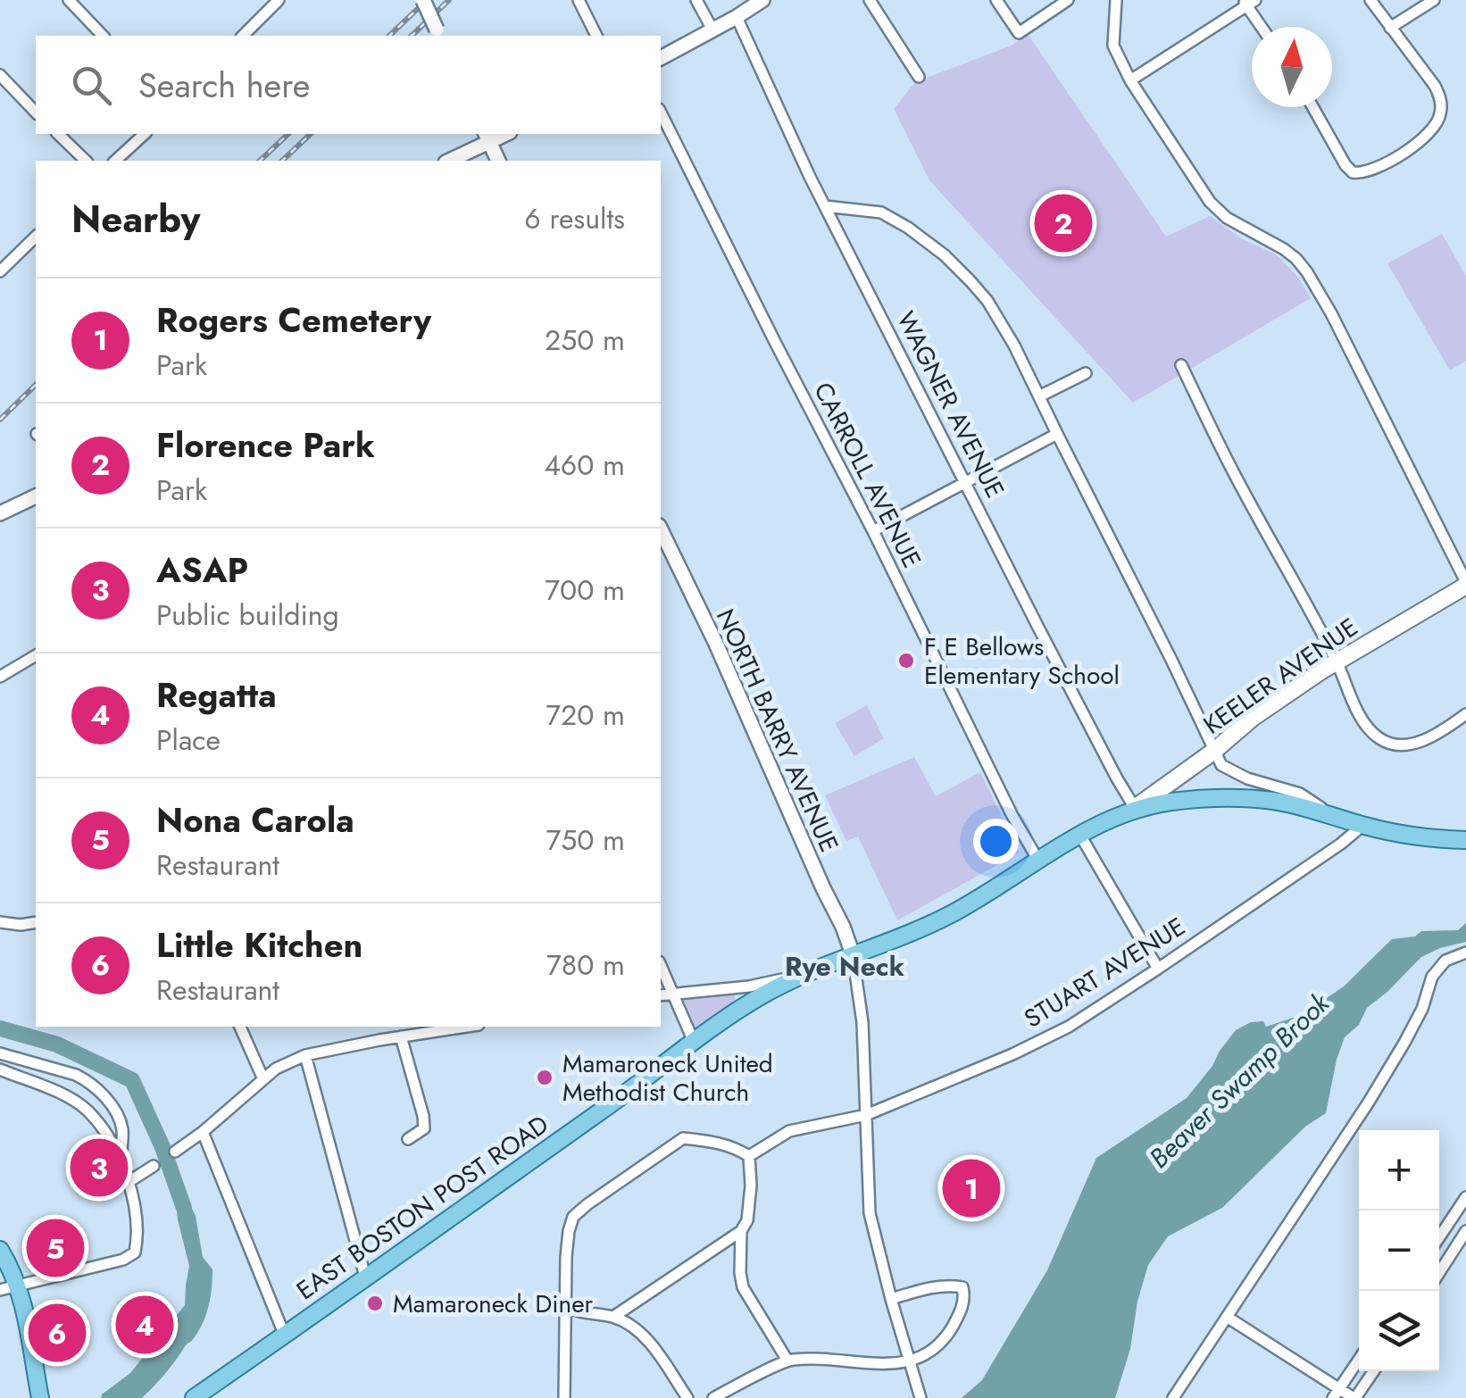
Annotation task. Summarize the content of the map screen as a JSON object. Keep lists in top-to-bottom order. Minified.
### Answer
{"streets":{"main road":["KEELER AVENUE","EAST BOSTON POST ROAD"],"street":["WAGNER AVENUE","CARROLL AVENUE","NORTH BARRY AVENUE","STUART AVENUE"]},"crossings":[["WAGNER AVENUE","KEELER AVENUE"],["WAGNER AVENUE","EAST BOSTON POST ROAD"],["CARROLL AVENUE","EAST BOSTON POST ROAD"],["KEELER AVENUE","EAST BOSTON POST ROAD"],["NORTH BARRY AVENUE","EAST BOSTON POST ROAD"],["STUART AVENUE","EAST BOSTON POST ROAD"]],"districts":["Rye Neck"],"water":["Beaver Swamp Brook"],"places":["F E Bellows Elementary School","Mamaroneck United Methodist Church","Mamaroneck Diner"],"north":"top","page":{"search":"Search here","heading":["Nearby","6 results"],"pins":["2","3","1","5","4","6"],"list":[{"mark":"1","name":"Rogers Cemetery","note":"Park","value":"250 m"},{"mark":"2","name":"Florence Park","note":"Park","value":"460 m"},{"mark":"3","name":"ASAP","note":"Public building","value":"700 m"},{"mark":"4","name":"Regatta","note":"Place","value":"720 m"},{"mark":"5","name":"Nona Carola","note":"Restaurant","value":"750 m"},{"mark":"6","name":"Little Kitchen","note":"Restaurant","value":"780 m"}],"map_buttons":["+","−"]}}
